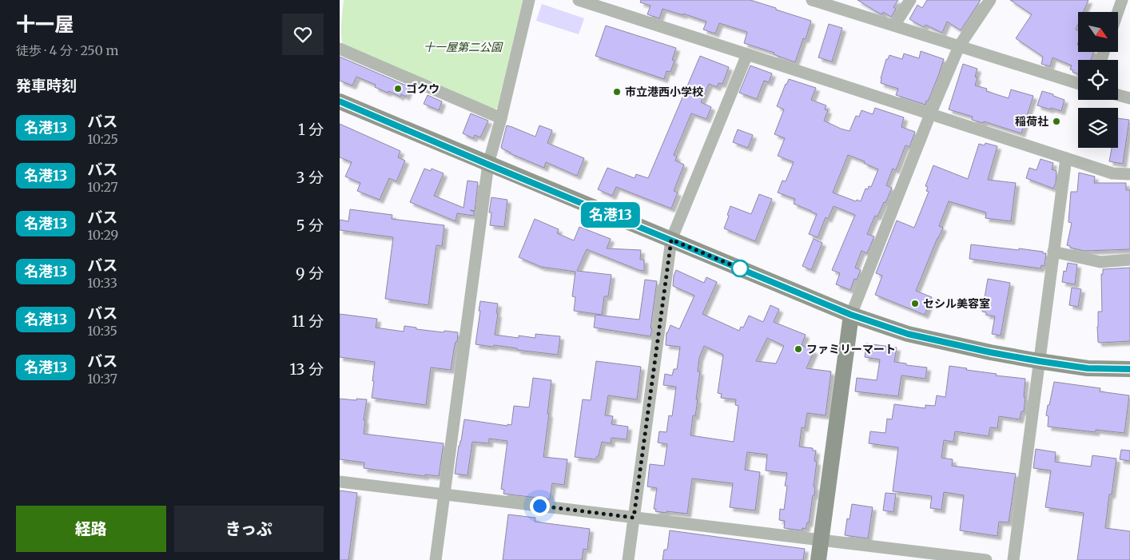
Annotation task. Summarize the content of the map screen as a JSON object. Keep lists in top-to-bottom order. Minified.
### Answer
{"parks":["十一屋第二公園"],"places":["ゴクウ","市立港西小学校","稲荷社","セシル美容室","ファミリーマート"],"lines":["bus line 名港13"],"north":"bottom right","page":{"heading":[["十一屋","徒歩 · 4 分 · 250 m"],"発車時刻"],"on_map":"名港13","list":[{"mark":"名港13","name":"バス","note":"10:25","value":"1 分"},{"mark":"名港13","name":"バス","note":"10:27","value":"3 分"},{"mark":"名港13","name":"バス","note":"10:29","value":"5 分"},{"mark":"名港13","name":"バス","note":"10:33","value":"9 分"},{"mark":"名港13","name":"バス","note":"10:35","value":"11 分"},{"mark":"名港13","name":"バス","note":"10:37","value":"13 分"}],"buttons":["経路","きっぷ"]}}
